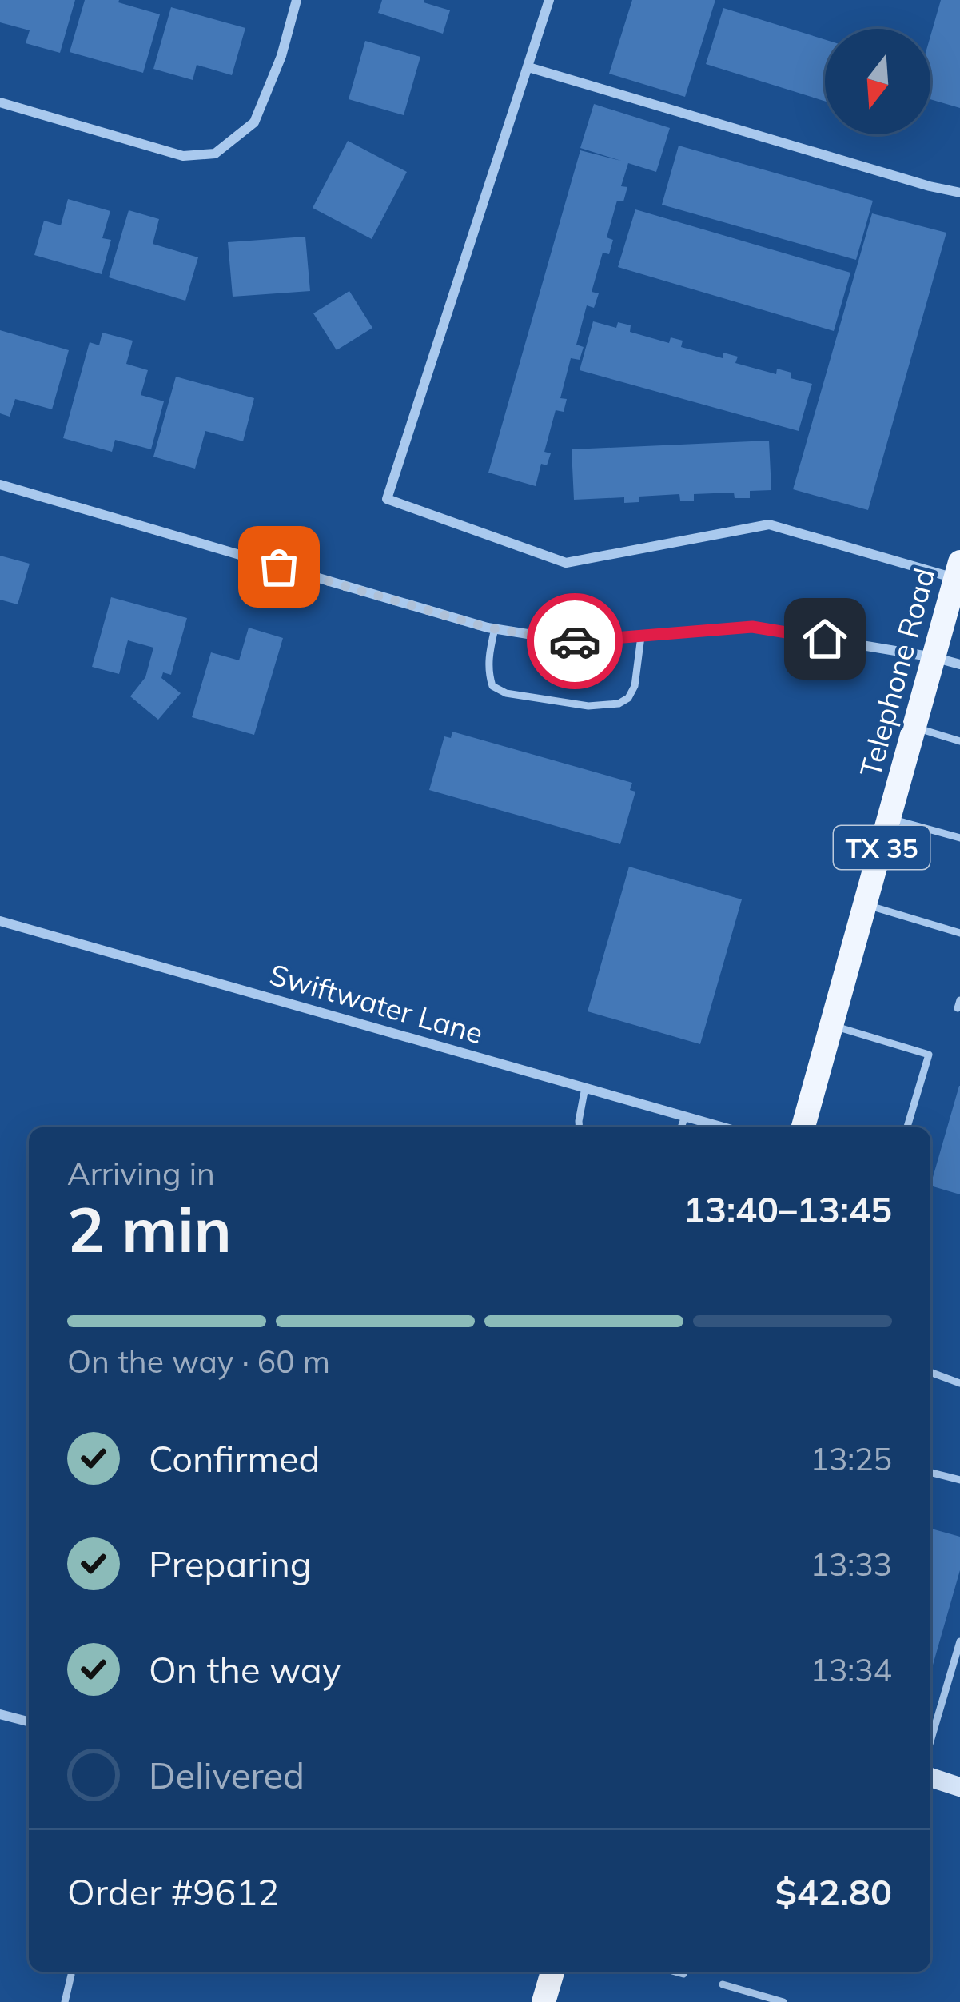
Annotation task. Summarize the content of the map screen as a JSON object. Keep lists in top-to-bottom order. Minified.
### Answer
{"streets":{"main road":["Telephone Road","TX 35"],"street":["Swiftwater Lane"]},"north":"bottom","page":{"heading":["2 min","Arriving in","13:40–13:45"],"panel":["Order #9612","$42.80"],"bar":"On the way · 60 m","list":[["Confirmed","13:25"],["Preparing","13:33"],["On the way","13:34"],"Delivered"]}}
